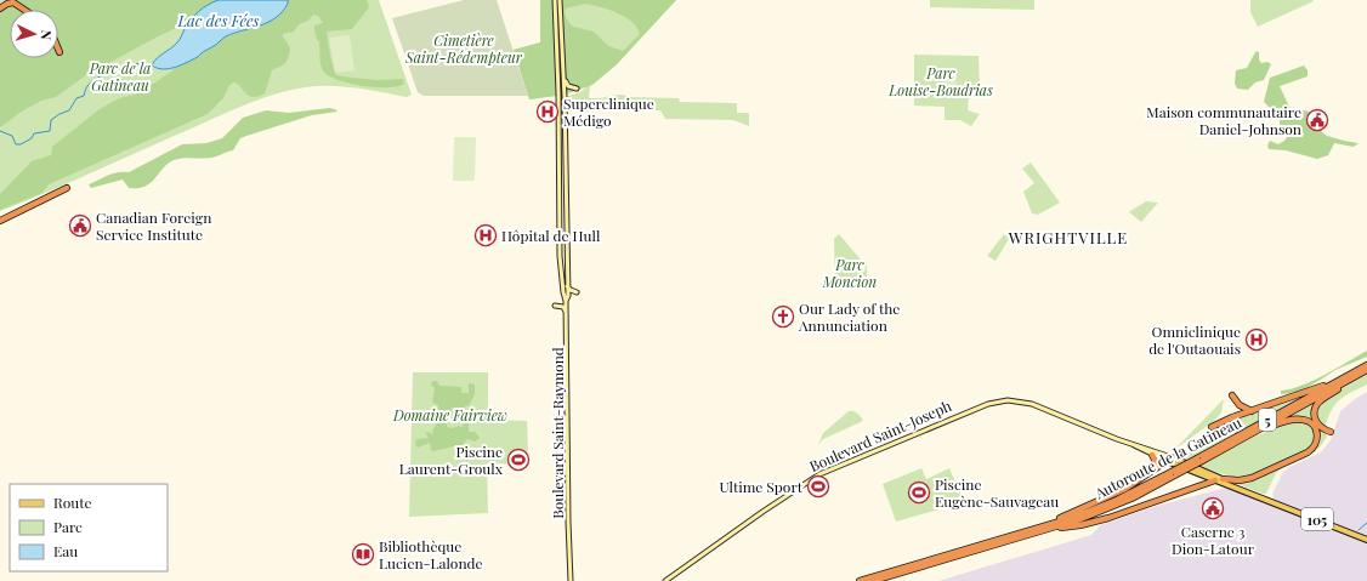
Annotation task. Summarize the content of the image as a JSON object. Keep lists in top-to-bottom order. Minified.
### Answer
{"streets":{"highway":["5","Autoroute de la Gatineau"],"main road":["Boulevard Saint-Raymond","Boulevard Saint-Joseph","105"]},"districts":["WRIGHTVILLE"],"water":["Lac des Fées"],"parks":["Cimetière Saint-Rédempteur","Parc de la Gatineau","Parc Louise-Boudrias","Parc Moncion","Domaine Fairview"],"places":{"hospital":["Superclinique Médigo","Hôpital de Hull","Omniclinique de l'Outaouais"],"public building":["Maison communautaire Daniel-Johnson","Canadian Foreign Service Institute","Caserne 3 Dion-Latour"],"church":["Our Lady of the Annunciation"],"sports":["Piscine Laurent-Groulx","Ultime Sport","Piscine Eugène-Sauvageau"],"library":["Bibliothèque Lucien-Lalonde"]},"legend":["Route","Parc","Eau"],"north":"right"}
